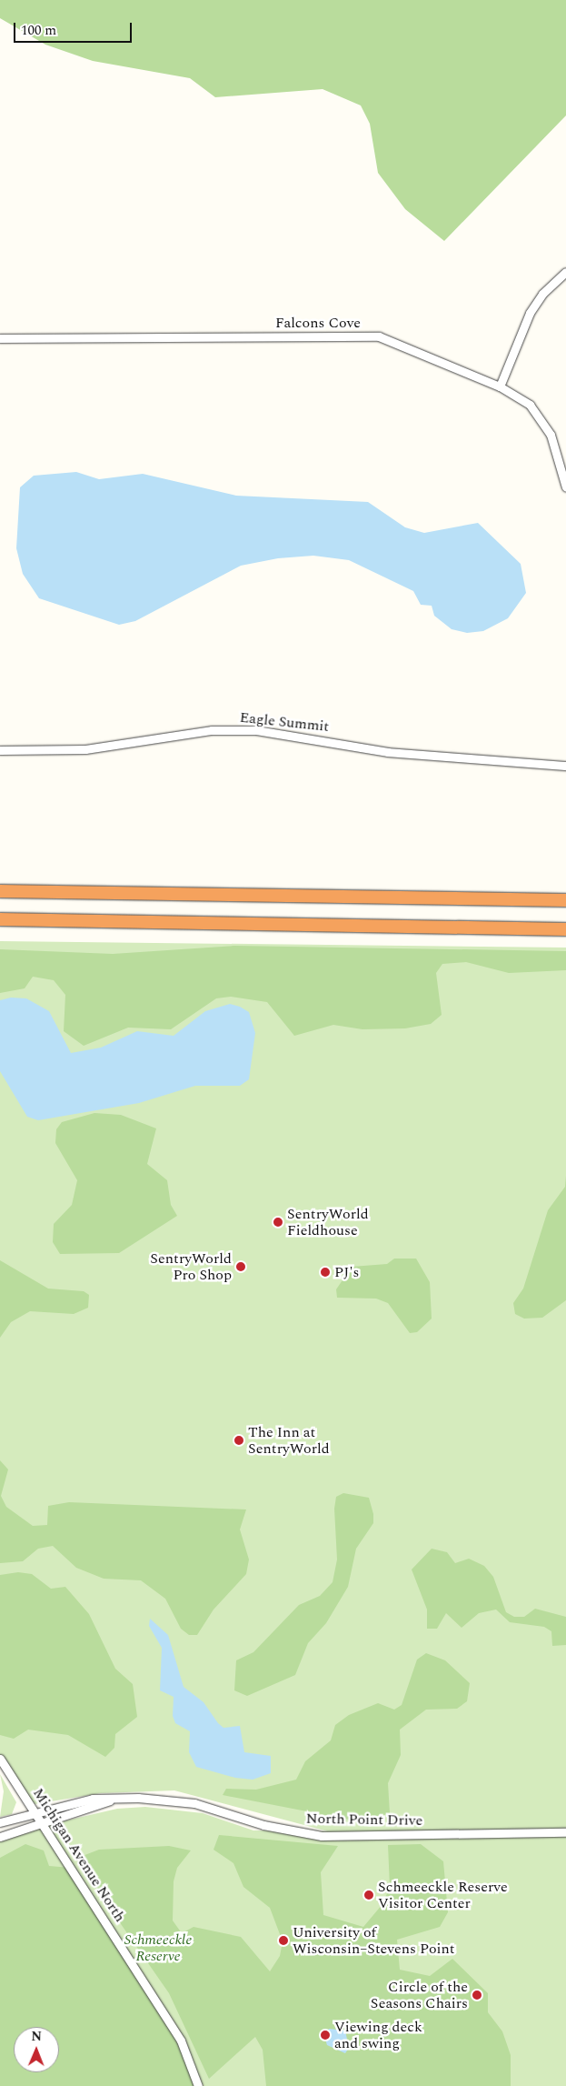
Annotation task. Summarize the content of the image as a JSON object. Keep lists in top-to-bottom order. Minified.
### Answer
{"streets":{"street":["Falcons Cove","Eagle Summit","North Point Drive","Michigan Avenue North"]},"crossings":[["North Point Drive","Michigan Avenue North"]],"parks":["Schmeeckle Reserve"],"places":["SentryWorld Fieldhouse","SentryWorld Pro Shop","PJ's","The Inn at SentryWorld","Schmeeckle Reserve Visitor Center","University of Wisconsin–Stevens Point","Circle of the Seasons Chairs","Viewing deck and swing"],"scale_bar":"100 m","north":"top"}
